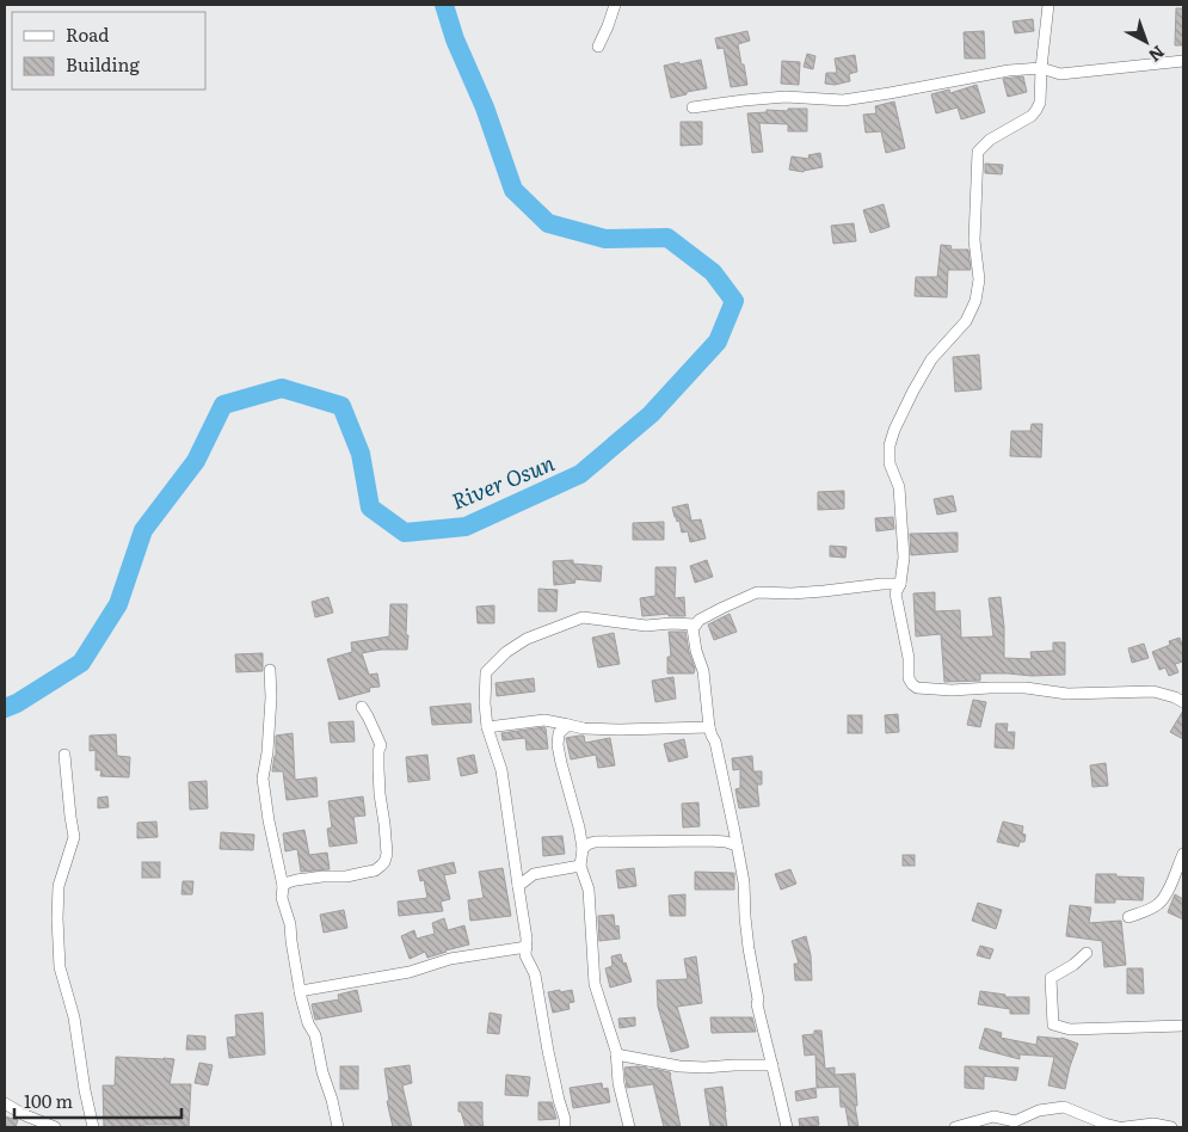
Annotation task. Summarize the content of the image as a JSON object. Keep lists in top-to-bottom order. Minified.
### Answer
{"water":["River Osun"],"legend":["Road","Building"],"scale_bar":"100 m","north":"bottom right"}
